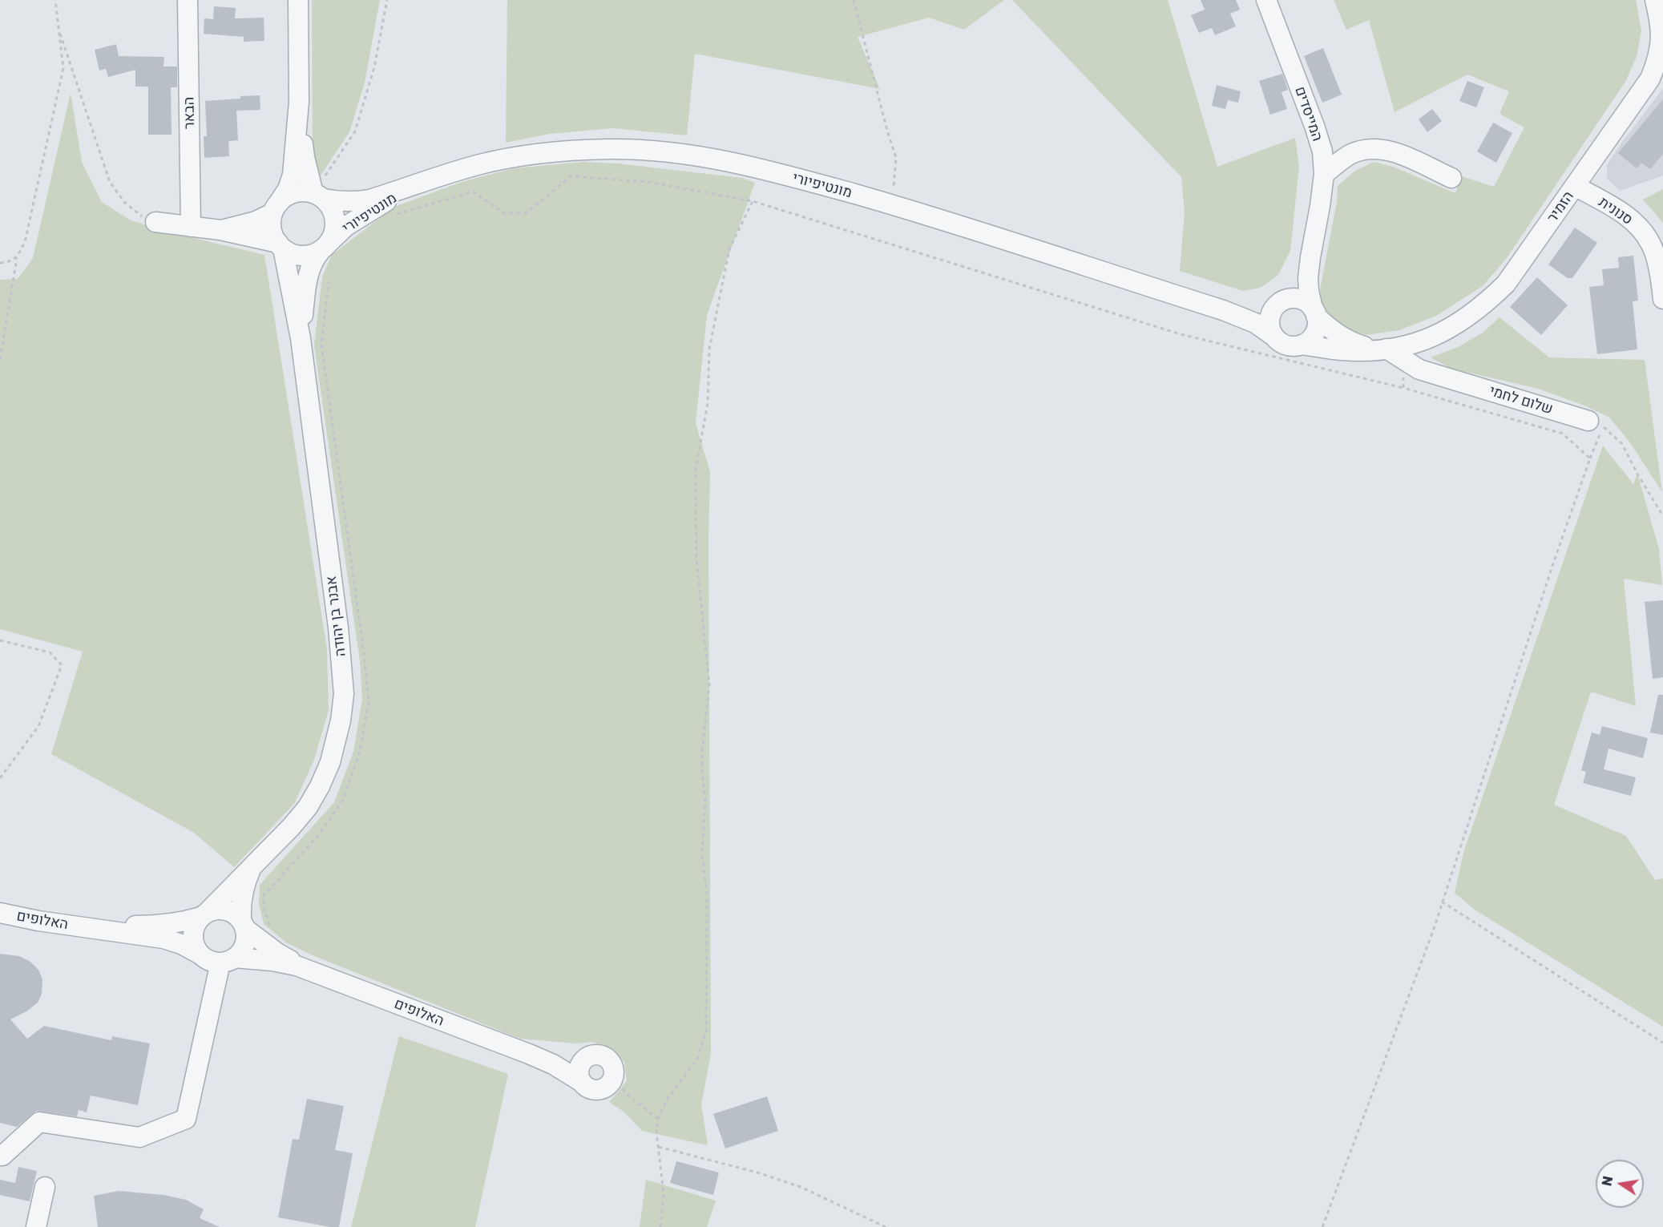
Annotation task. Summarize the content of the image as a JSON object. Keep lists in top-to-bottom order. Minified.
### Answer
{"streets":{"street":["הבאר","המייסדים","מונטיפיורי","הזמיר","סנונית","שלום לחמי","אבנר בן יהודה","האלופים"]},"crossings":[["המייסדים","מונטיפיורי"],["המייסדים","הזמיר"],["מונטיפיורי","הזמיר"],["מונטיפיורי","אבנר בן יהודה"],["הזמיר","סנונית"],["הזמיר","שלום לחמי"],["אבנר בן יהודה","האלופים"]],"north":"left"}
